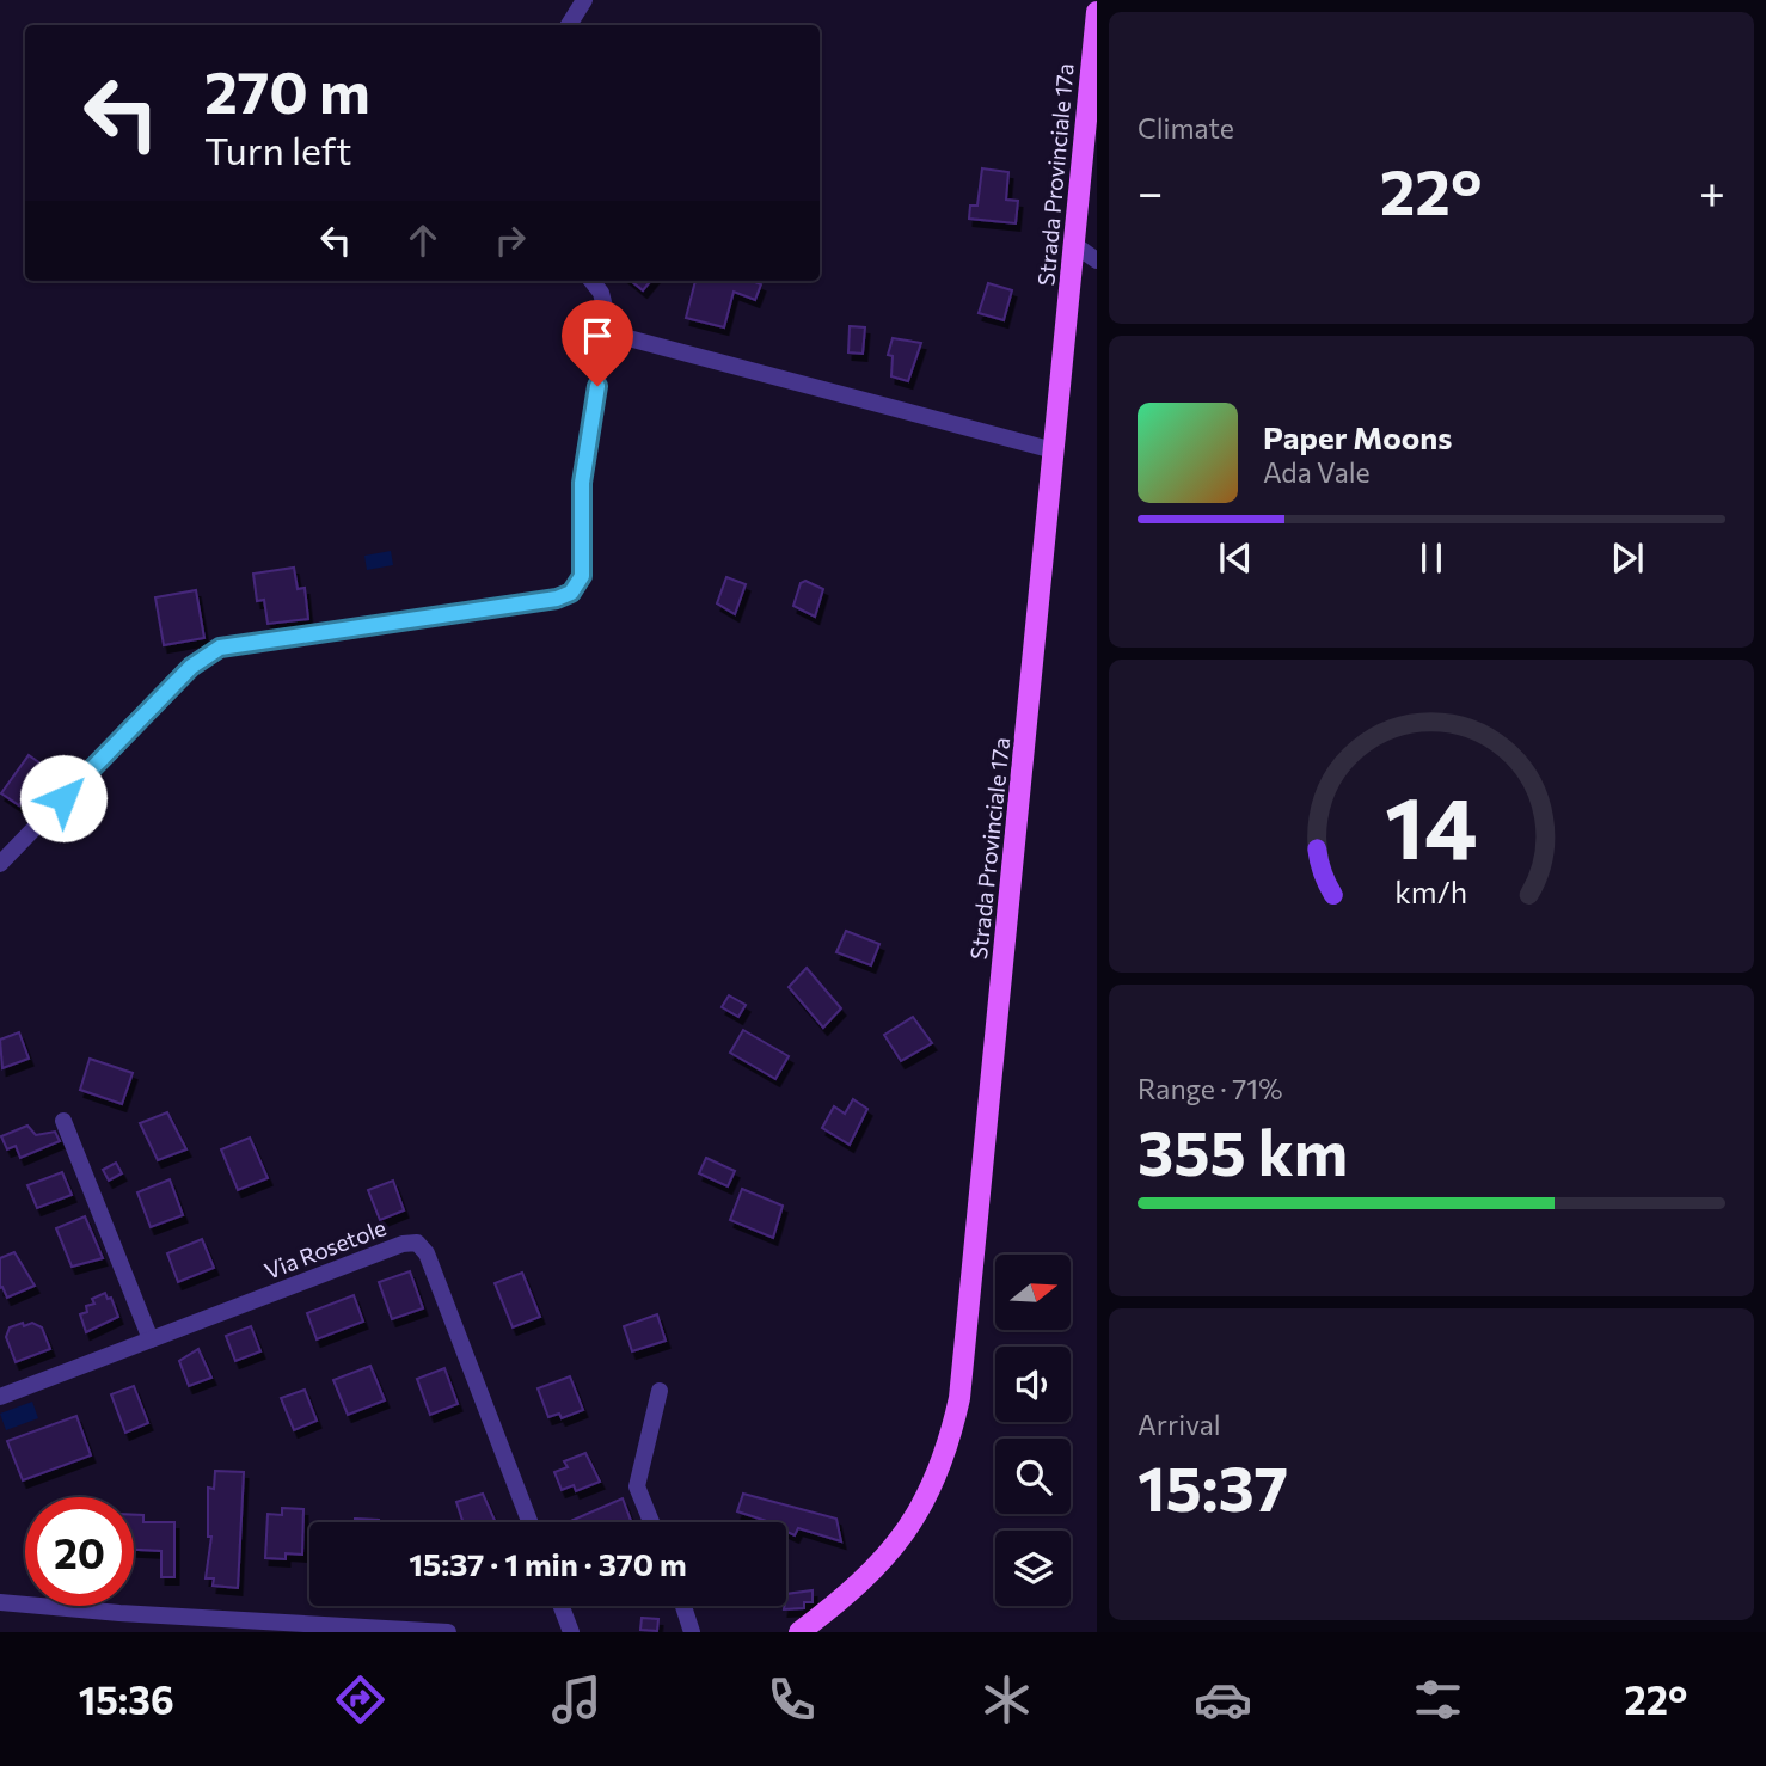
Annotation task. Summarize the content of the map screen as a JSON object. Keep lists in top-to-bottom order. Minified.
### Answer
{"streets":{"main road":["Strada Provinciale 17a"],"street":["Via Rosetole"]},"north":"right","page":{"tile":["Climate",["Range · 71%","355 km"],["Arrival","15:37"]],"turn":["270 m","Turn left"],"heat":["−","22°","+"],"song":["Paper Moons","Ada Vale"],"limit":"20","trip":"15:37 · 1 min · 370 m","tabs":["15:36","22°"],"gauge":["14","km/h"]}}
